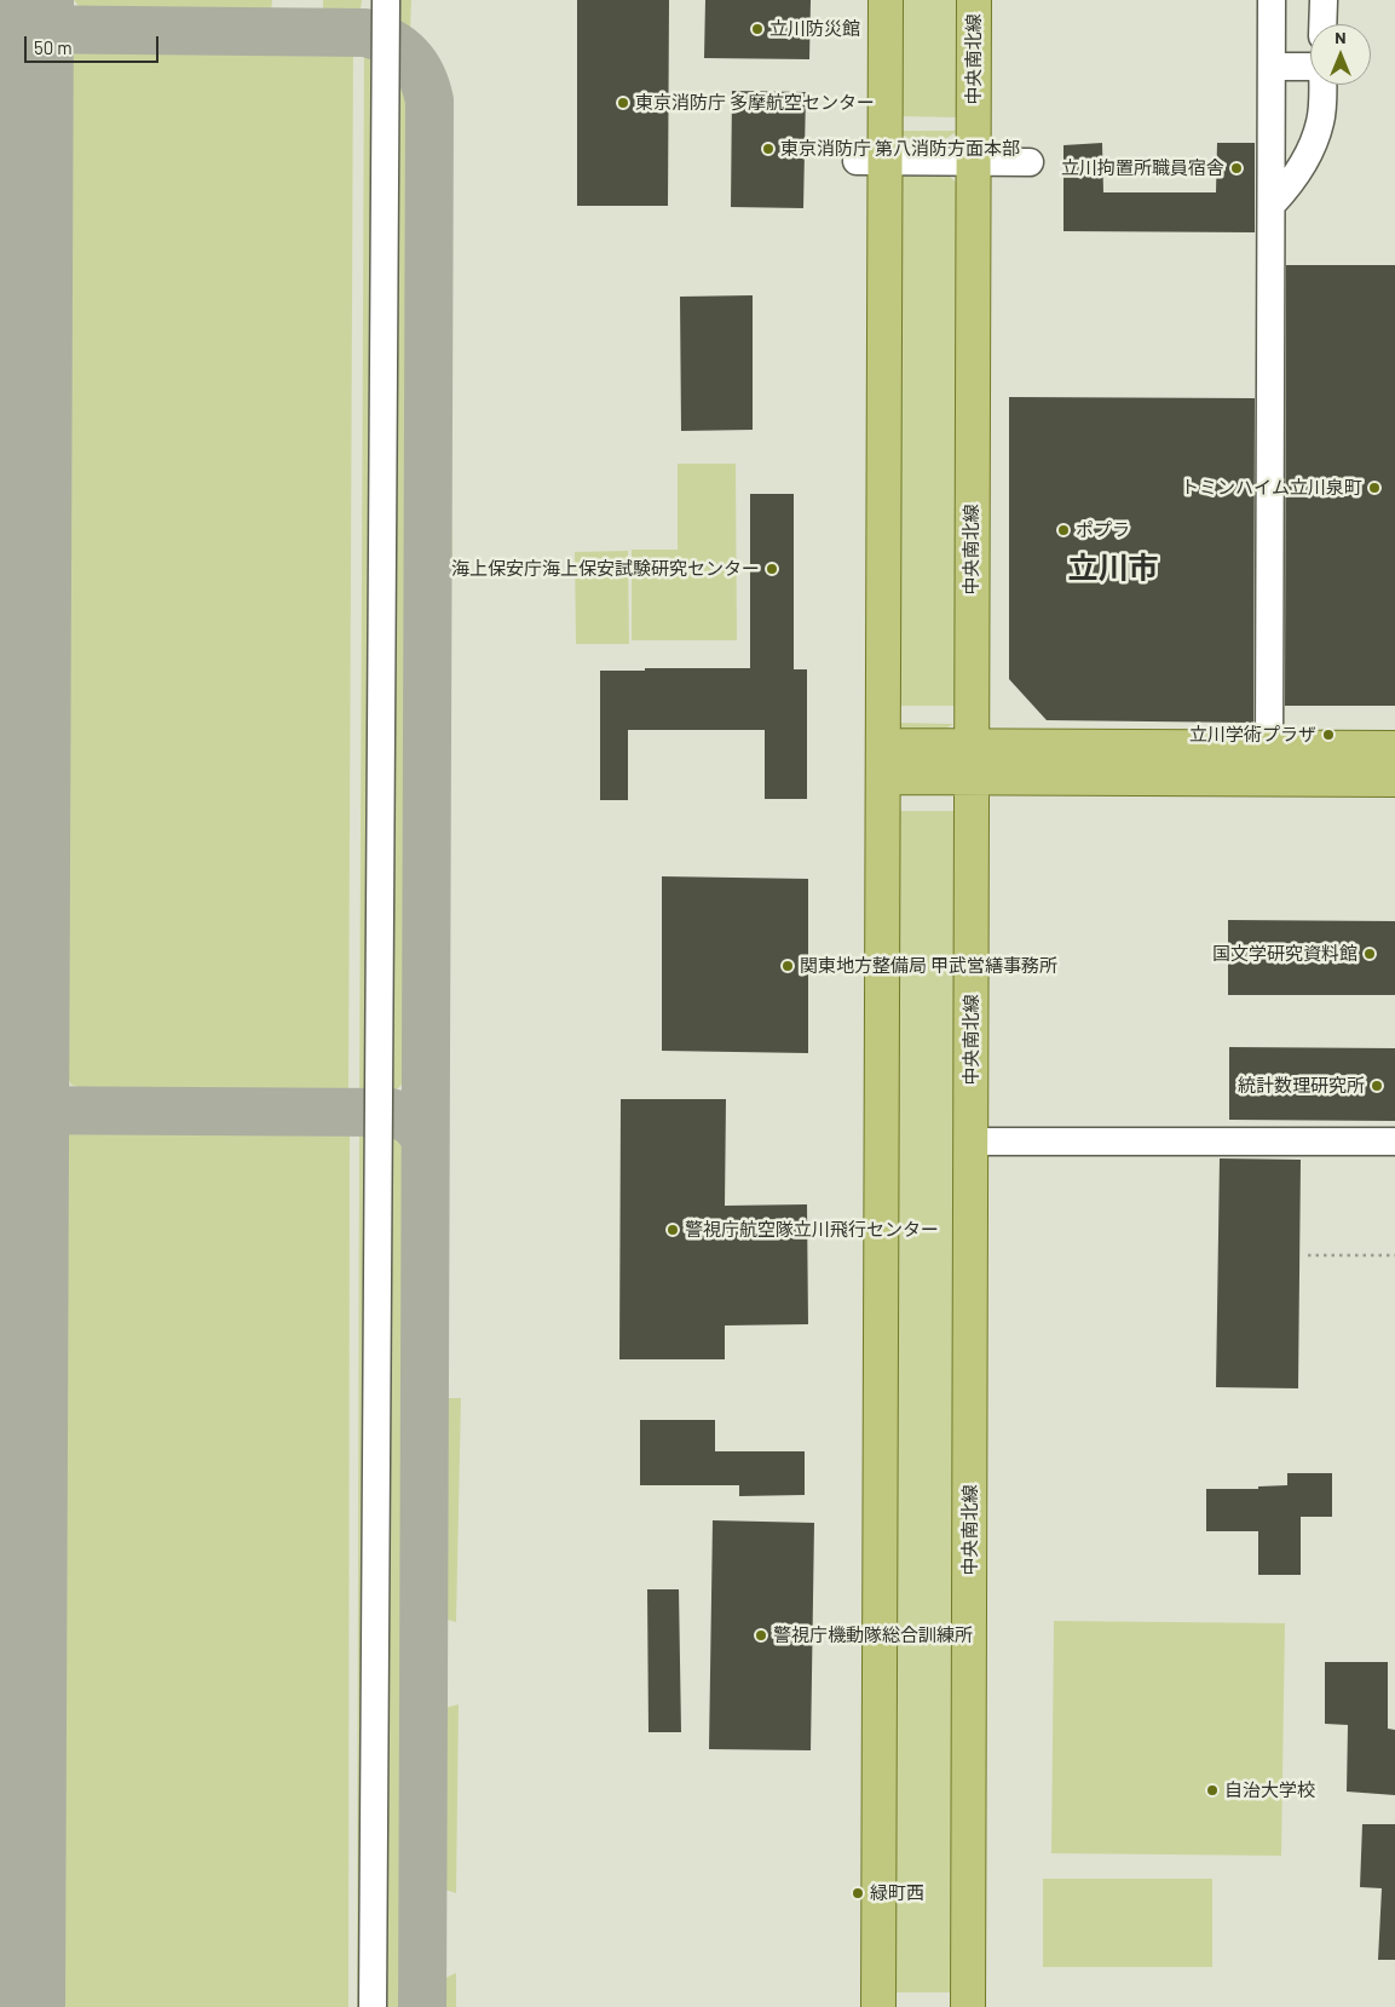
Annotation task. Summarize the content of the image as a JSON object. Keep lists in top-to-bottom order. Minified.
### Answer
{"streets":{"main road":["中央南北線"]},"districts":["立川市"],"places":["立川防災館","東京消防庁 多摩航空センター","東京消防庁 第八消防方面本部","立川拘置所職員宿舎","トミンハイム立川泉町","ポプラ","海上保安庁海上保安試験研究センター","立川学術プラザ","国文学研究資料館","関東地方整備局 甲武営繕事務所","統計数理研究所","警視庁航空隊立川飛行センター","警視庁機動隊総合訓練所","自治大学校","緑町西"],"scale_bar":"50 m","north":"top"}
